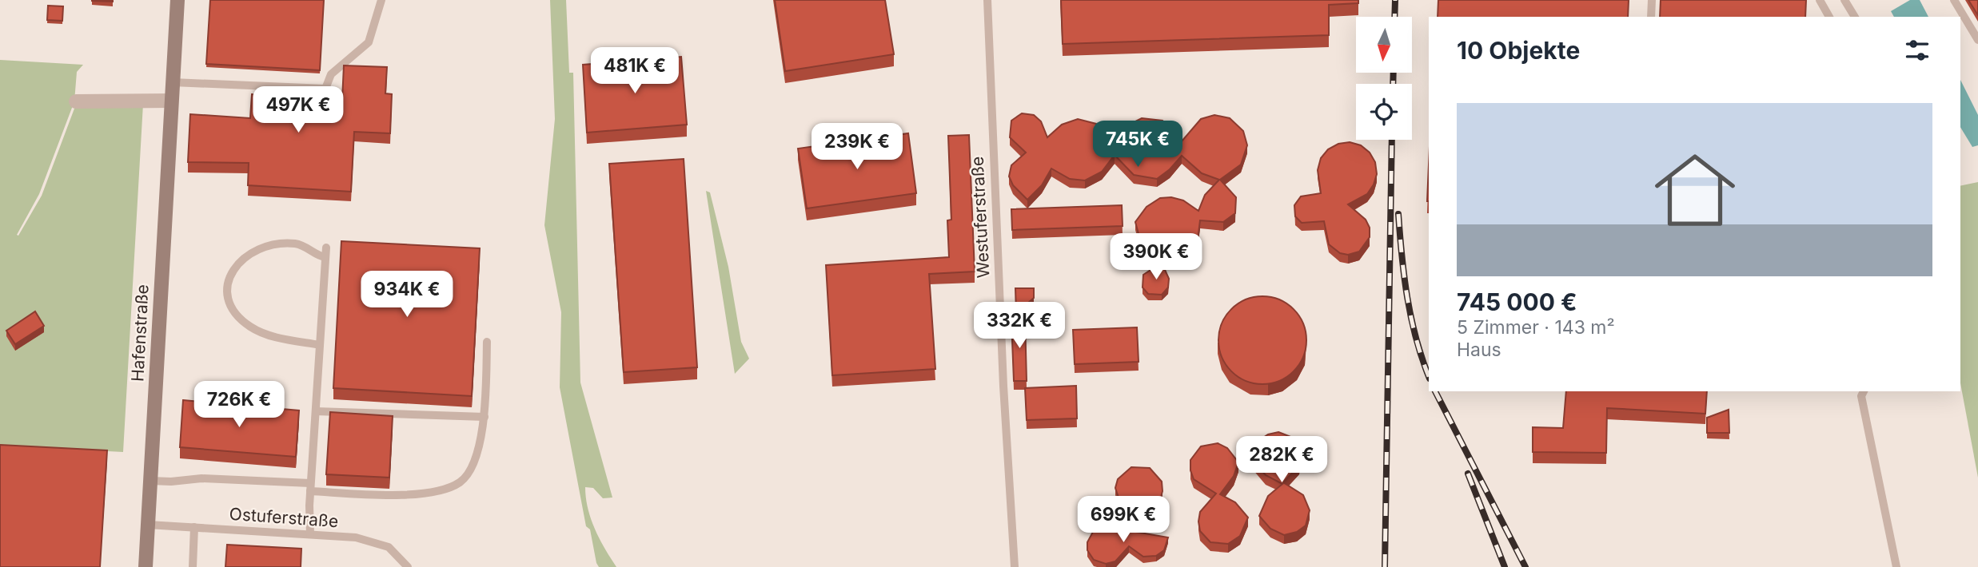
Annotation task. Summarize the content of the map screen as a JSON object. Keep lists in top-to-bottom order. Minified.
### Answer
{"streets":{"street":["Hafenstraße"],"lane":["Westuferstraße","Ostuferstraße"]},"crossings":[["Hafenstraße","Ostuferstraße"]],"north":"bottom","page":{"heading":"10 Objekte","price":["481K €","497K €","745K €","239K €","390K €","934K €","332K €","726K €","282K €","699K €"],"list":[{"name":"745 000 €","note":"5 Zimmer · 143 m² · Haus"}]}}
